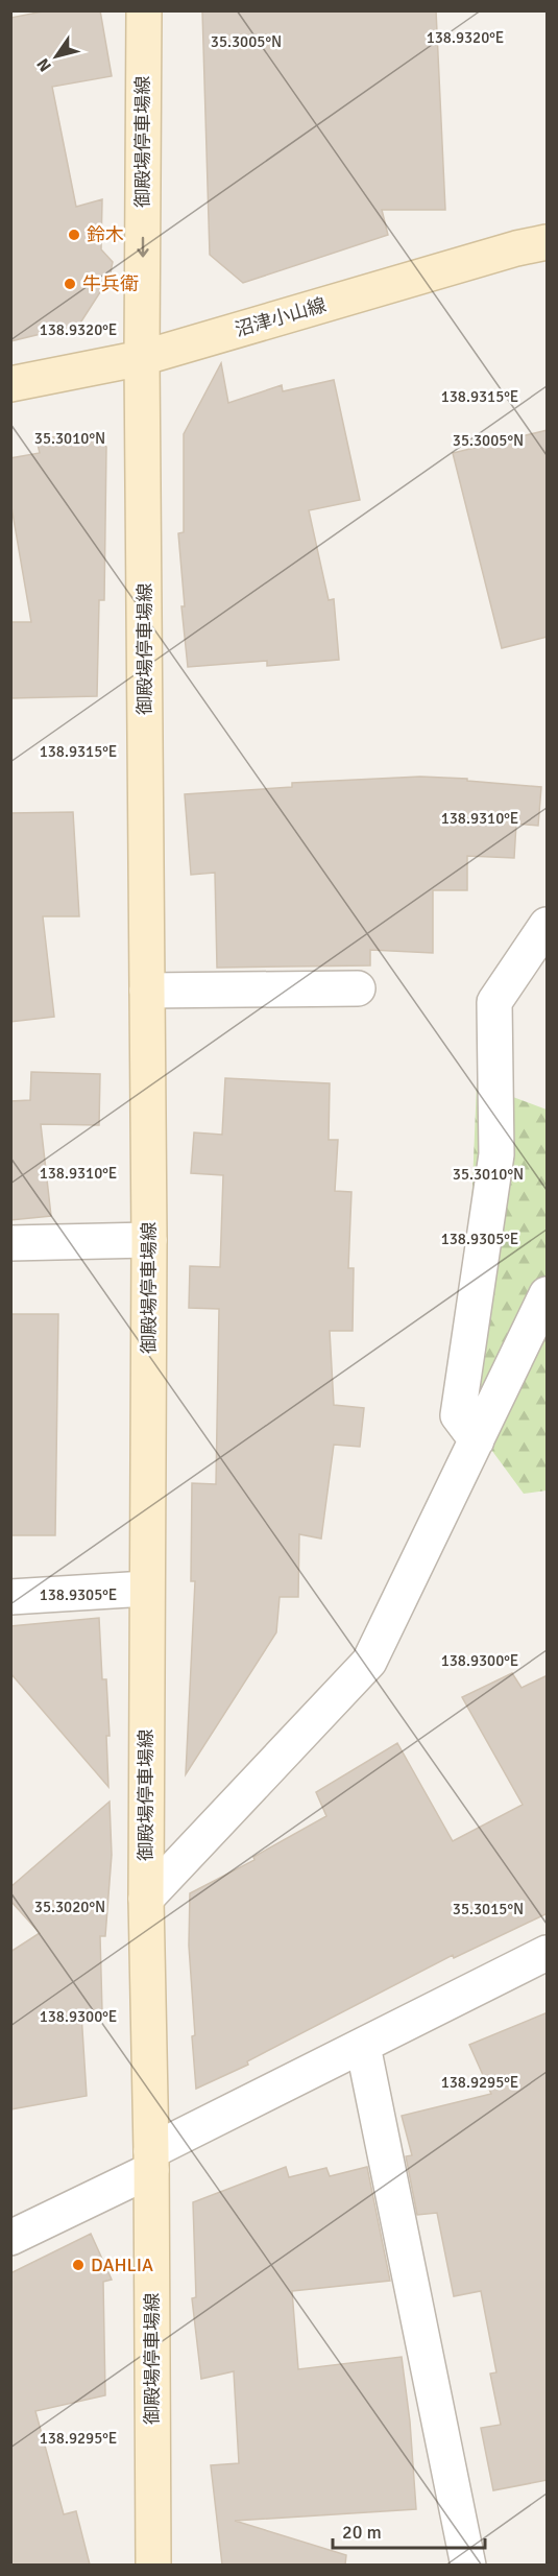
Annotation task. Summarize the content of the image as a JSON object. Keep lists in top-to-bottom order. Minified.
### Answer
{"streets":{"main road":["御殿場停車場線","沼津小山線"]},"crossings":[["御殿場停車場線","沼津小山線"]],"places":["鈴木","牛兵衛","DAHLIA"],"scale_bar":"20 m","north":"bottom left","coordinates":["138.9320°E","35.3005°N","138.9315°E","35.3010°N","138.9310°E","138.9305°E","138.9300°E","35.3020°N","35.3015°N","138.9295°E"]}
